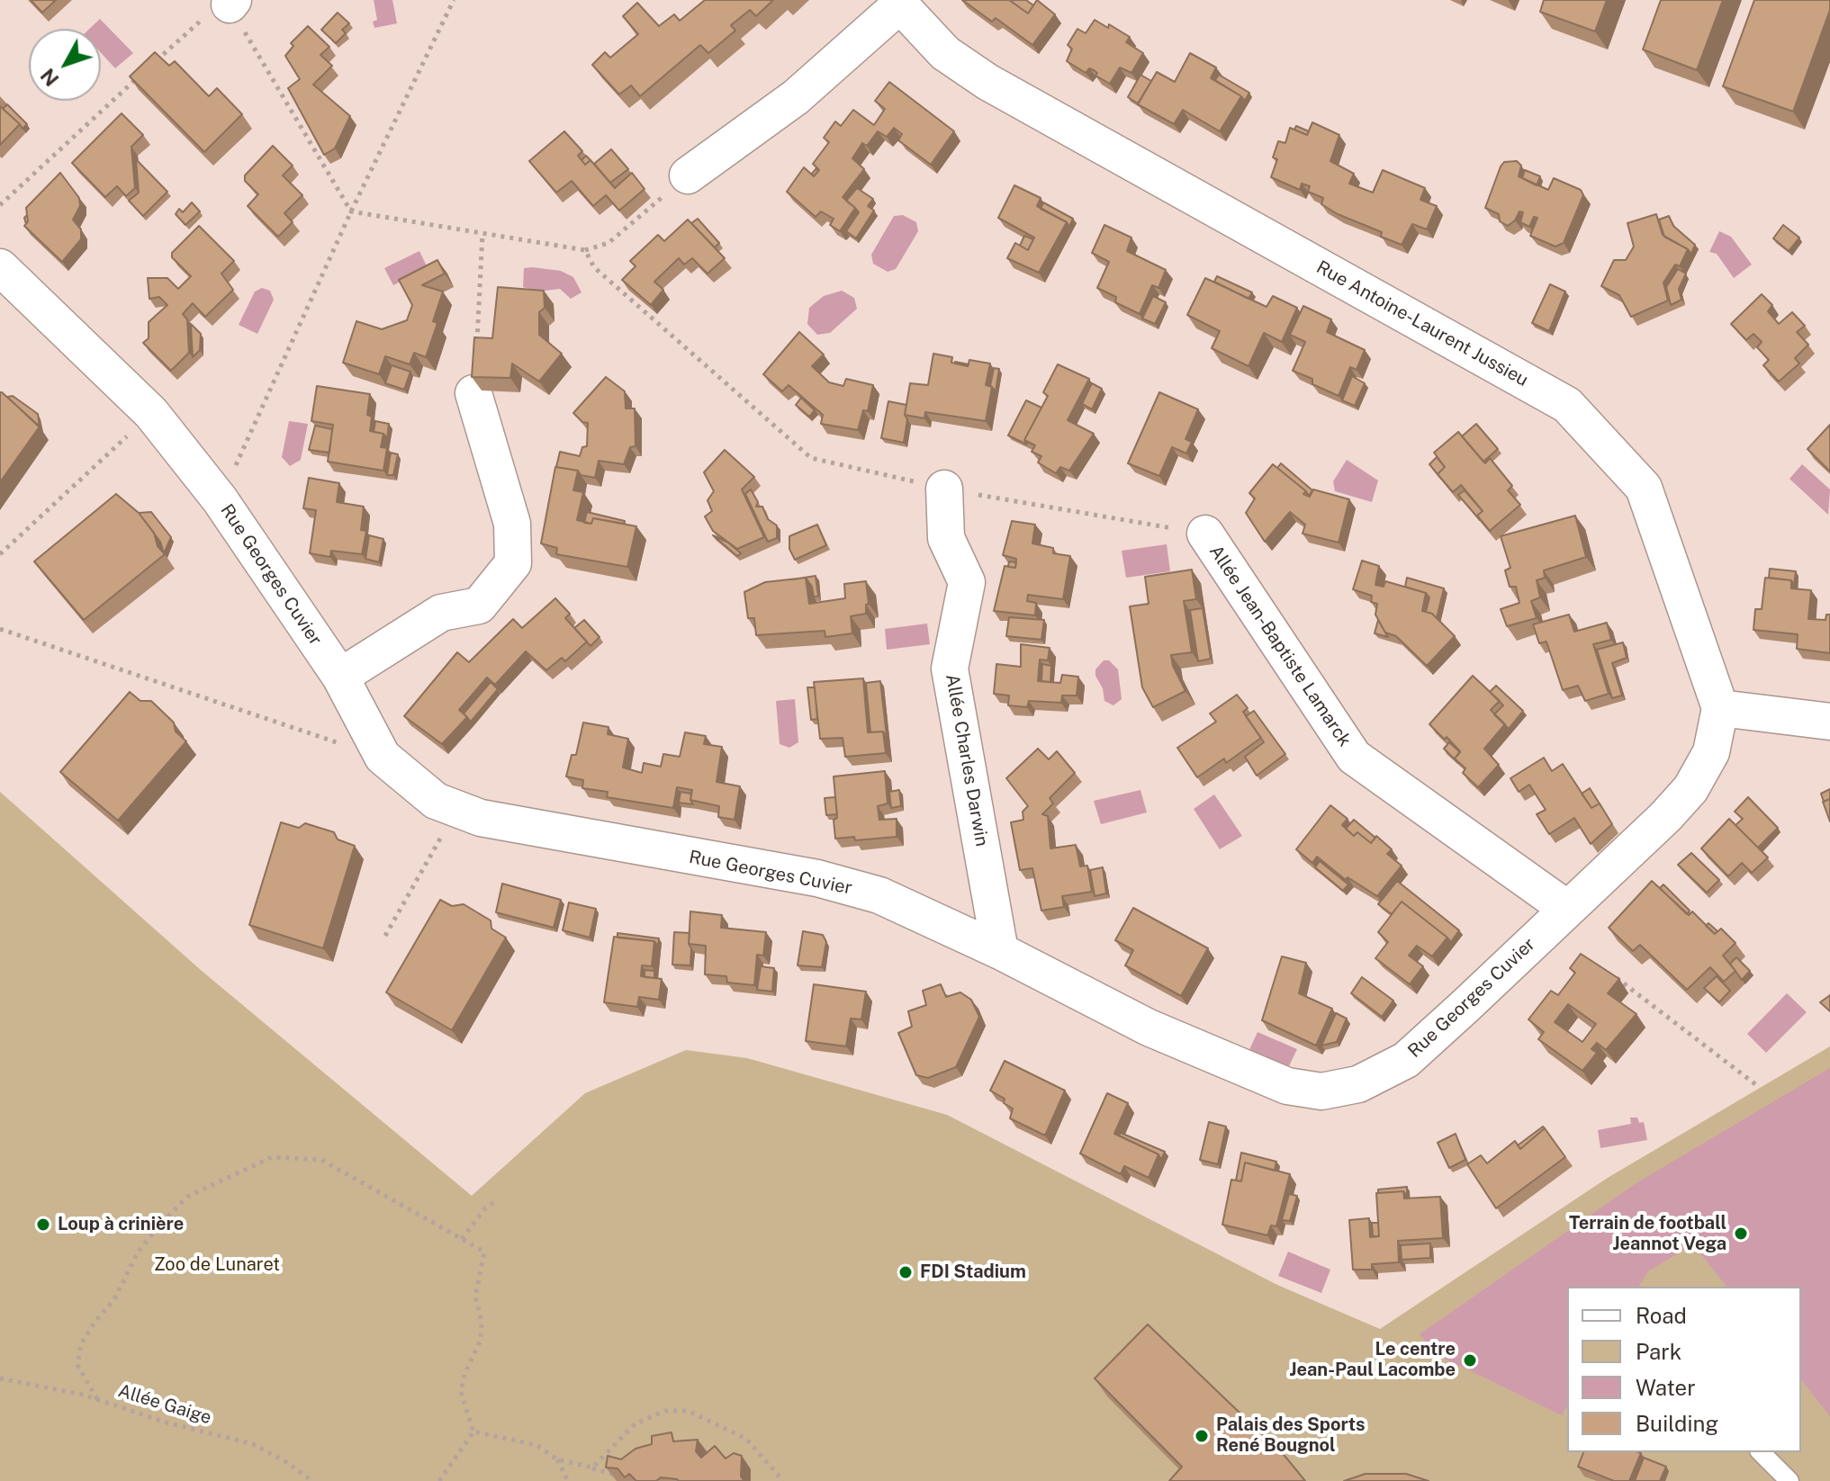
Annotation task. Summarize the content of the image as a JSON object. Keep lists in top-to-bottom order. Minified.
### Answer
{"streets":{"street":["Rue Antoine-Laurent Jussieu","Rue Georges Cuvier","Allée Jean-Baptiste Lamarck","Allée Charles Darwin"],"path":["Allée Gaige"]},"crossings":[["Rue Antoine-Laurent Jussieu","Rue Georges Cuvier"],["Rue Georges Cuvier","Allée Jean-Baptiste Lamarck"],["Rue Georges Cuvier","Allée Charles Darwin"]],"parks":["Zoo de Lunaret"],"places":["Loup à crinière","Terrain de football Jeannot Vega","FDI Stadium","Le centre Jean-Paul Lacombe","Palais des Sports René Bougnol"],"legend":["Road","Park","Water","Building"],"north":"bottom left"}
